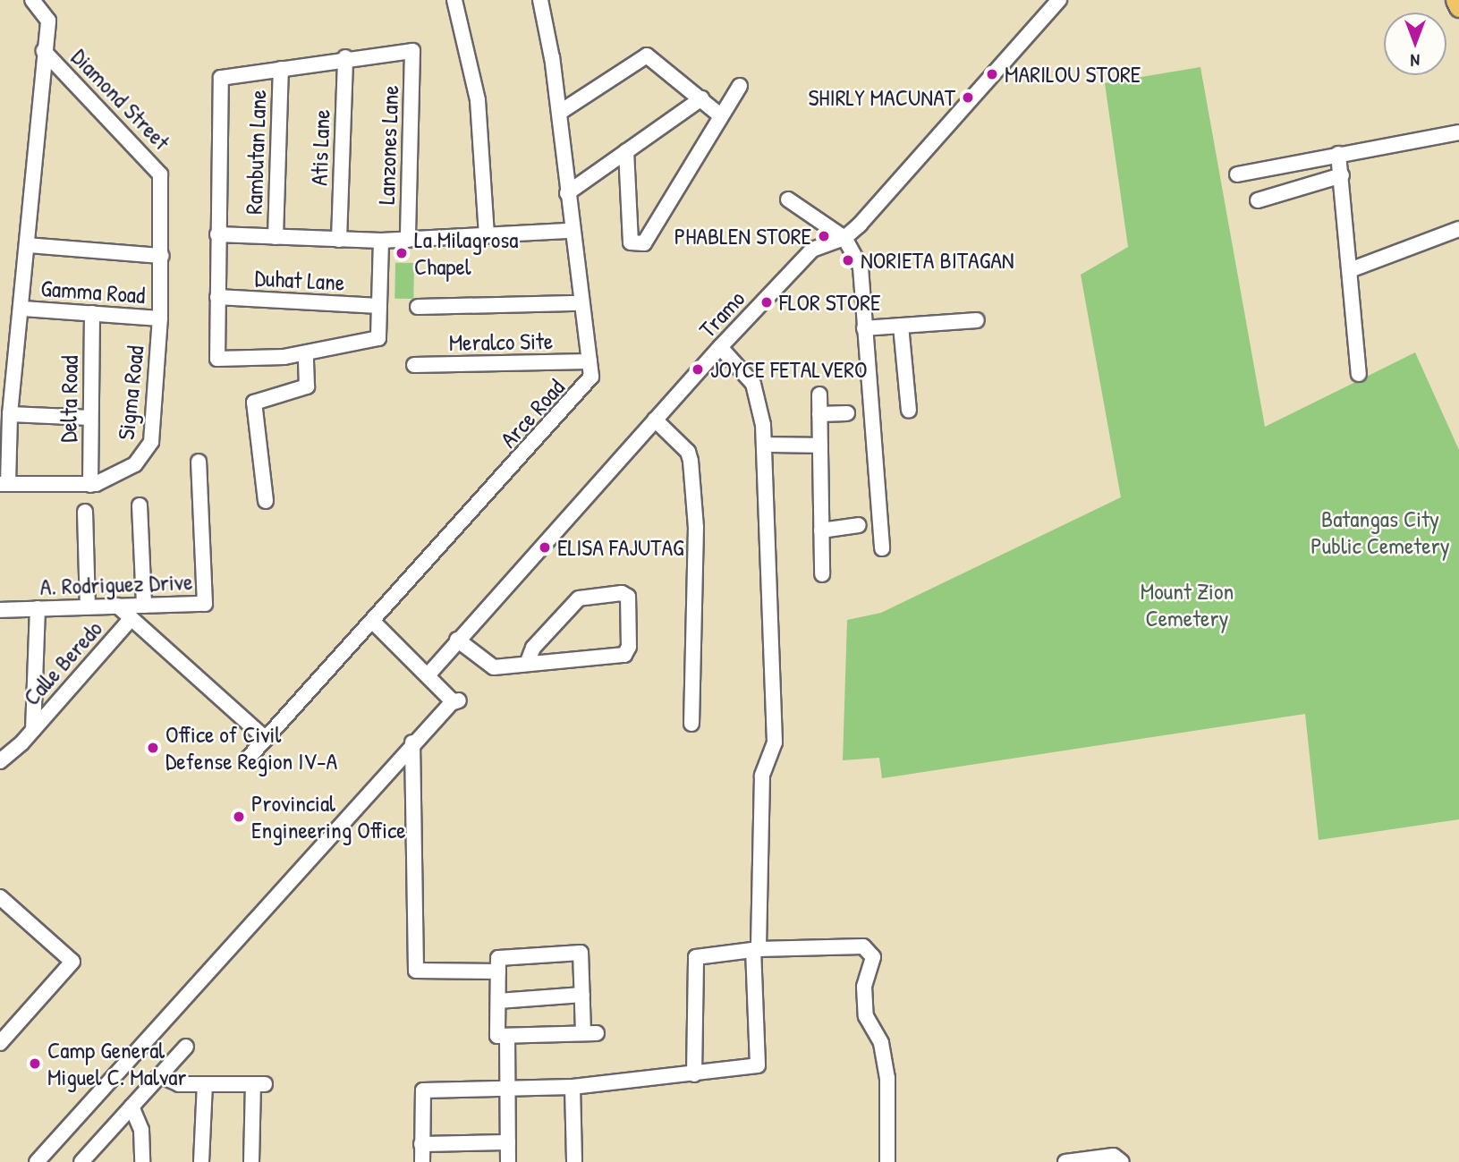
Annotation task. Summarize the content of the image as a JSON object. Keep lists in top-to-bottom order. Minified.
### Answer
{"streets":{"street":["Diamond Street","Lanzones Lane","Atis Lane","Rambutan Lane","Duhat Lane","Gamma Road","Tramo","Meralco Site","Sigma Road","Delta Road","Arce Road","A. Rodriguez Drive","Calle Beredo"]},"crossings":[["Diamond Street","Sigma Road"],["Lanzones Lane","Atis Lane"],["Gamma Road","Sigma Road"],["Gamma Road","Delta Road"],["Meralco Site","Arce Road"],["Sigma Road","Delta Road"]],"parks":["Batangas City Public Cemetery","Mount Zion Cemetery"],"places":["MARILOU STORE","SHIRLY MACUNAT","PHABLEN STORE","La Milagrosa Chapel","NORIETA BITAGAN","FLOR STORE","JOYCE FETALVERO","ELISA FAJUTAG","Office of Civil Defense Region IV-A","Provincial Engineering Office","Camp General Miguel C. Malvar"],"north":"bottom"}
